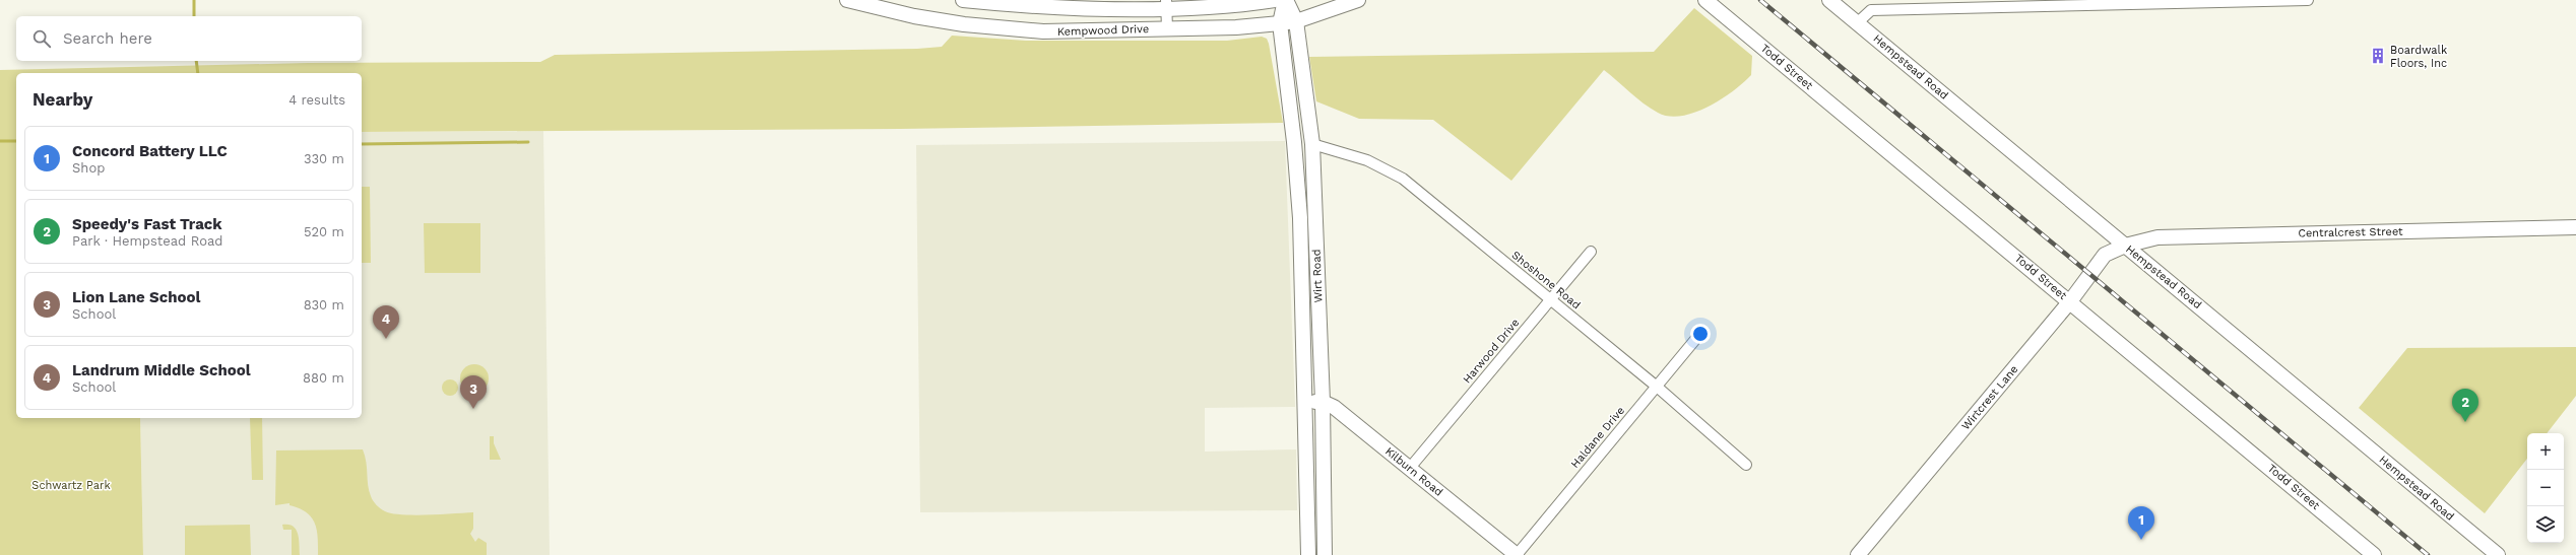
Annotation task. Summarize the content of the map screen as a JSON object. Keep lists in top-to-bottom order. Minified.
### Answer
{"streets":{"main road":["Kempwood Drive","Todd Street","Hempstead Road","Centralcrest Street","Wirt Road","Wirtcrest Lane","Kilburn Road"],"street":["Shoshone Road","Harwood Drive","Haldane Drive"]},"crossings":[["Kempwood Drive","Wirt Road"],["Todd Street","Wirtcrest Lane"],["Hempstead Road","Centralcrest Street"],["Hempstead Road","Wirtcrest Lane"],["Centralcrest Street","Wirtcrest Lane"],["Wirt Road","Shoshone Road"],["Wirt Road","Kilburn Road"],["Shoshone Road","Harwood Drive"],["Shoshone Road","Haldane Drive"],["Harwood Drive","Kilburn Road"],["Haldane Drive","Kilburn Road"]],"parks":["Schwartz Park"],"places":{"building":["Boardwalk Floors, Inc"]},"page":{"search":"Search here","heading":["Nearby","4 results"],"list":[{"mark":"1","name":"Concord Battery LLC","note":"Shop","value":"330 m"},{"mark":"2","name":"Speedy's Fast Track","note":"Park · Hempstead Road","value":"520 m"},{"mark":"3","name":"Lion Lane School","note":"School","value":"830 m"},{"mark":"4","name":"Landrum Middle School","note":"School","value":"880 m"}],"pins":["4","3","2","1"],"map_buttons":["+","−"]}}
